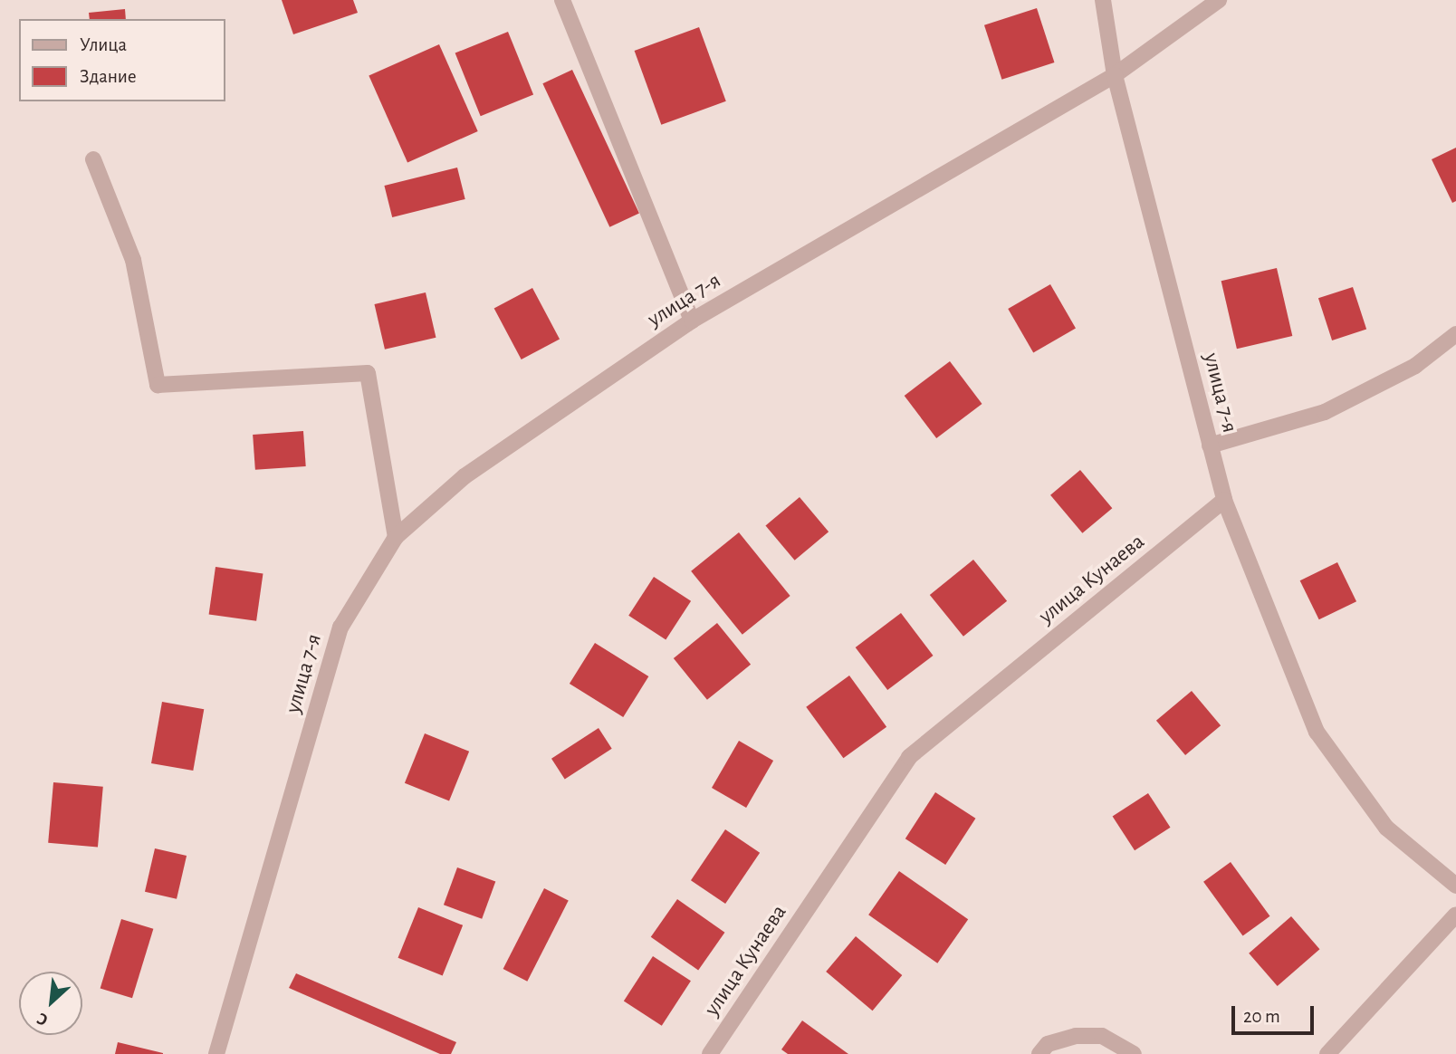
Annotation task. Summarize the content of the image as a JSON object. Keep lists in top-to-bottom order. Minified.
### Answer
{"streets":{"street":["улица 7-я","улица Кунаева"]},"crossings":[["улица 7-я","улица Кунаева"]],"legend":["Улица","Здание"],"scale_bar":"20 m","north":"bottom left"}
